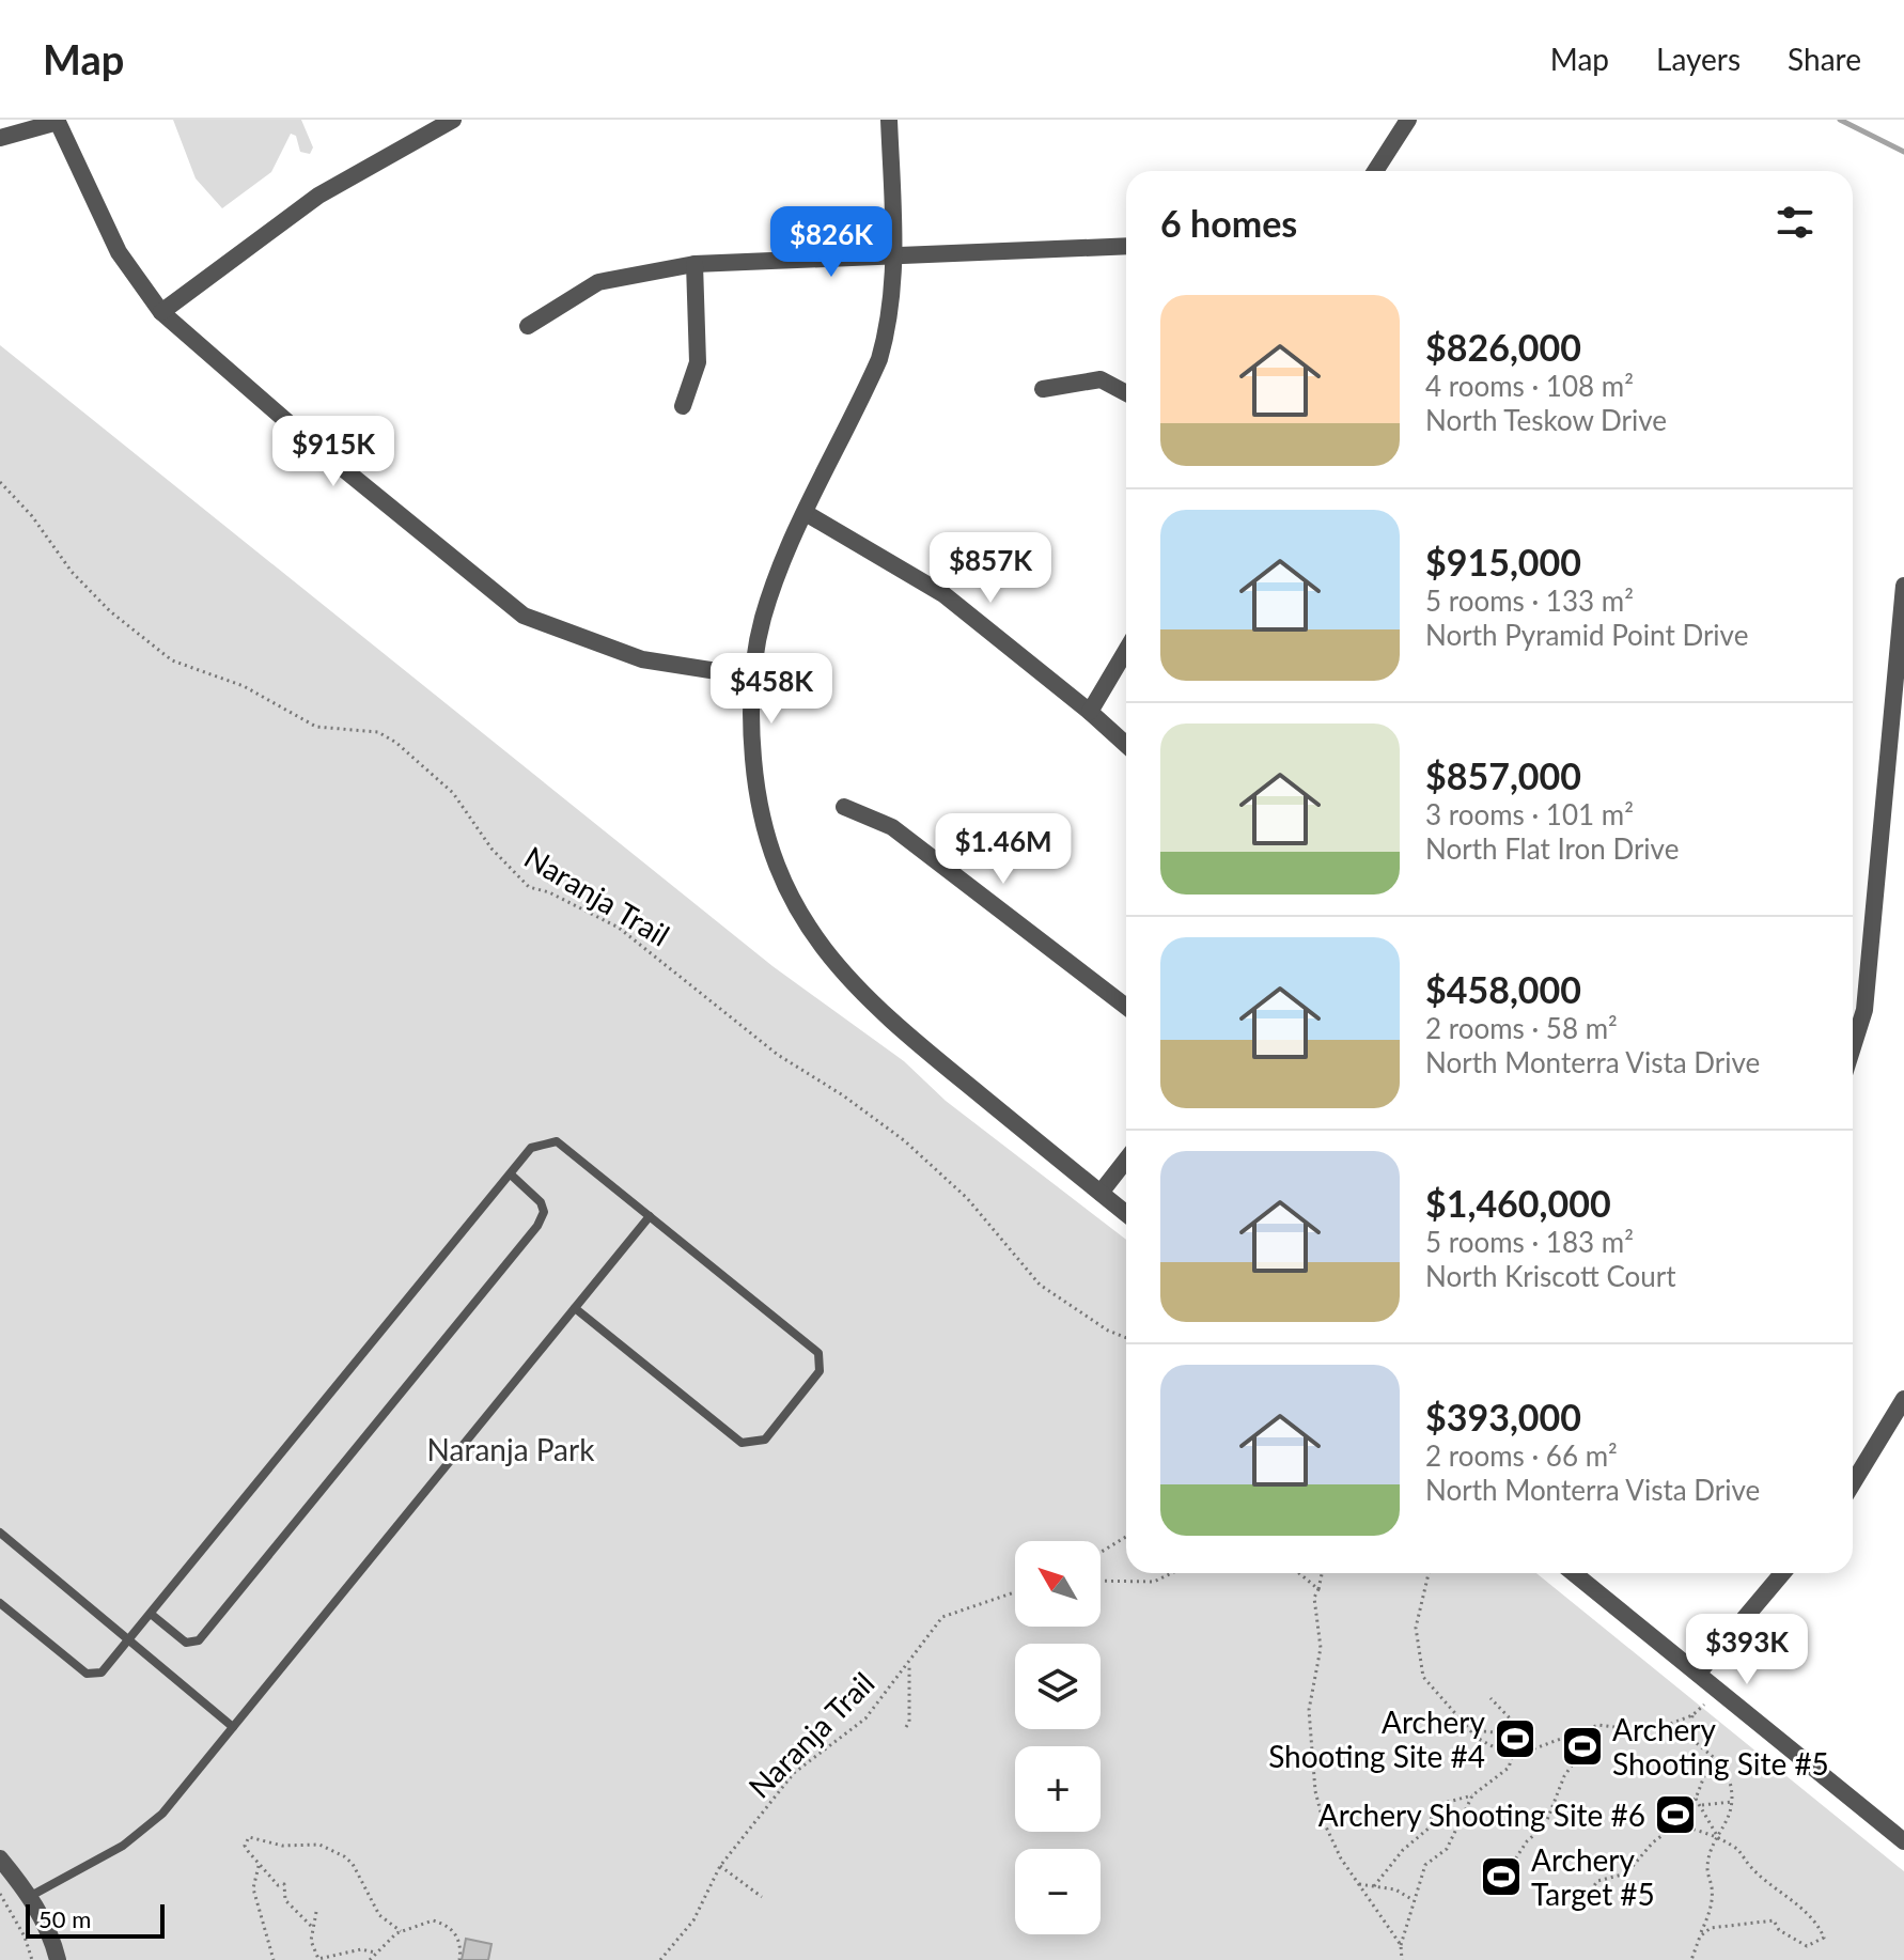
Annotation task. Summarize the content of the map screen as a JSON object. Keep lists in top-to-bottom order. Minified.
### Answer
{"streets":{"path":["Naranja Trail"]},"parks":["Naranja Park"],"places":{"sports":["Archery Shooting Site #4","Archery Shooting Site #5","Archery Shooting Site #6","Archery Target #5"]},"scale_bar":"50 m","north":"top left","page":{"header":"Map","nav":["Map","Layers","Share"],"heading":"6 homes","price":["$826K","$915K","$857K","$458K","$1.46M","$393K"],"list":[{"name":"$826,000","note":"4 rooms · 108 m² · North Teskow Drive"},{"name":"$915,000","note":"5 rooms · 133 m² · North Pyramid Point Drive"},{"name":"$857,000","note":"3 rooms · 101 m² · North Flat Iron Drive"},{"name":"$458,000","note":"2 rooms · 58 m² · North Monterra Vista Drive"},{"name":"$1,460,000","note":"5 rooms · 183 m² · North Kriscott Court"},{"name":"$393,000","note":"2 rooms · 66 m² · North Monterra Vista Drive"}],"map_buttons":["+","−"],"scale":"50 m"}}
